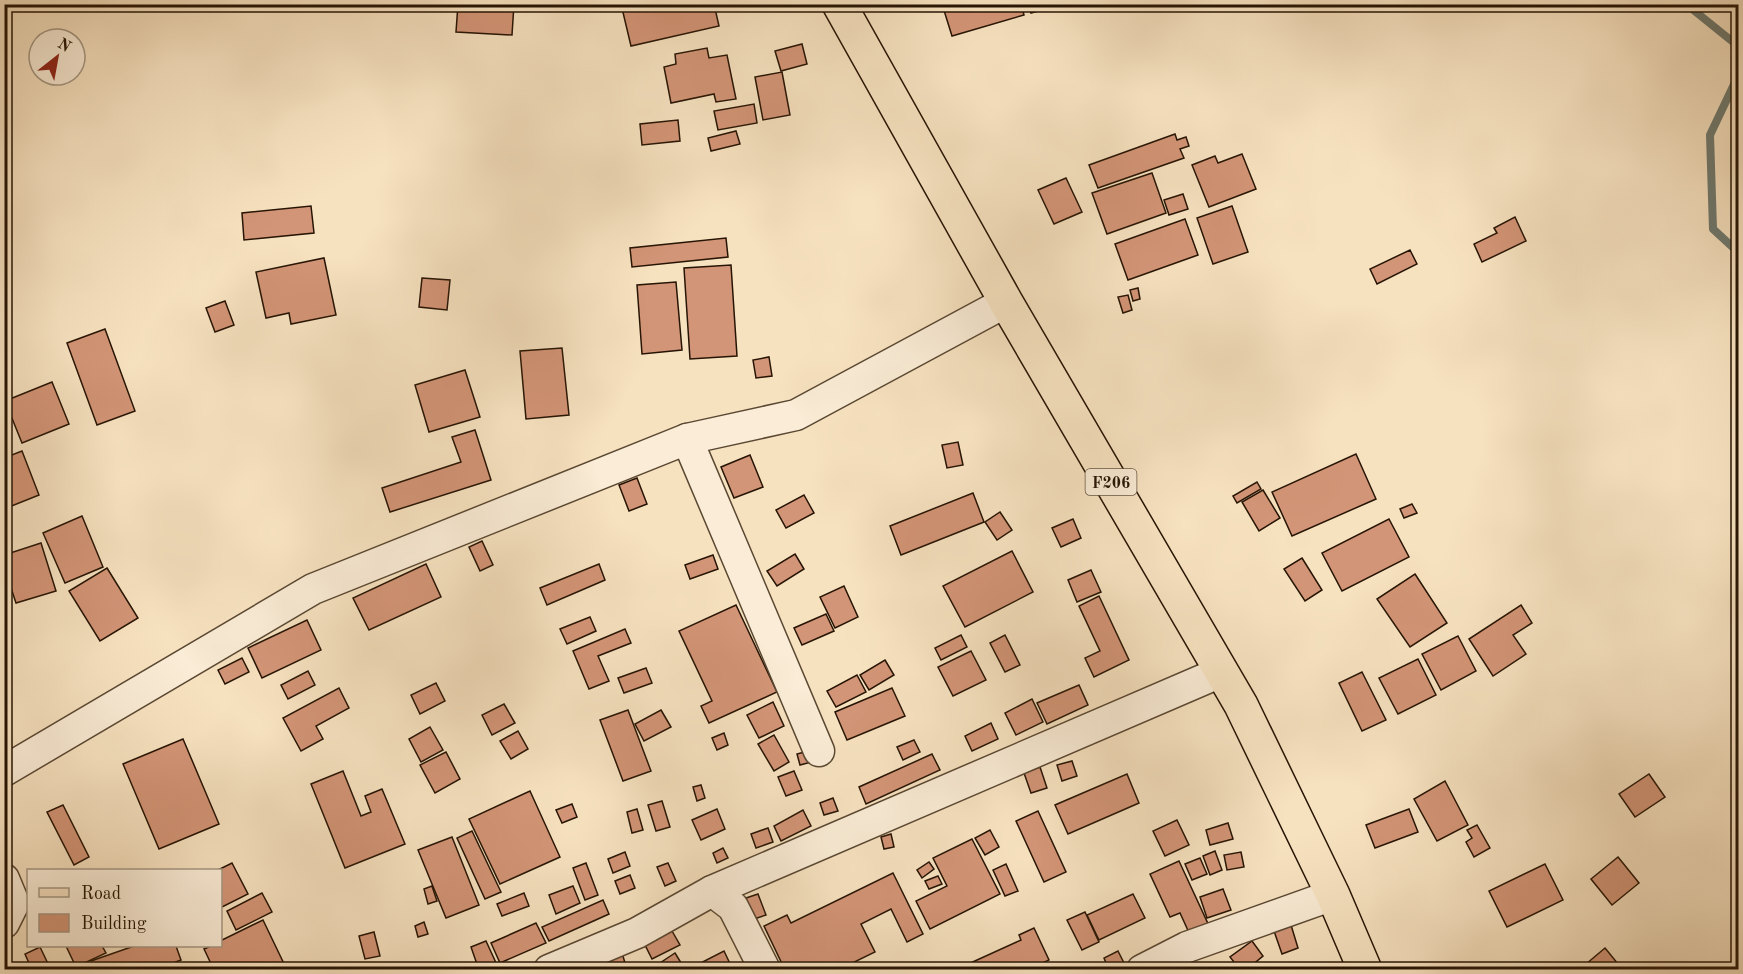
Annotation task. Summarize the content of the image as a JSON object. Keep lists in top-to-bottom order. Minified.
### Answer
{"streets":{"main road":["F206"]},"legend":["Road","Building"],"north":"top right"}
